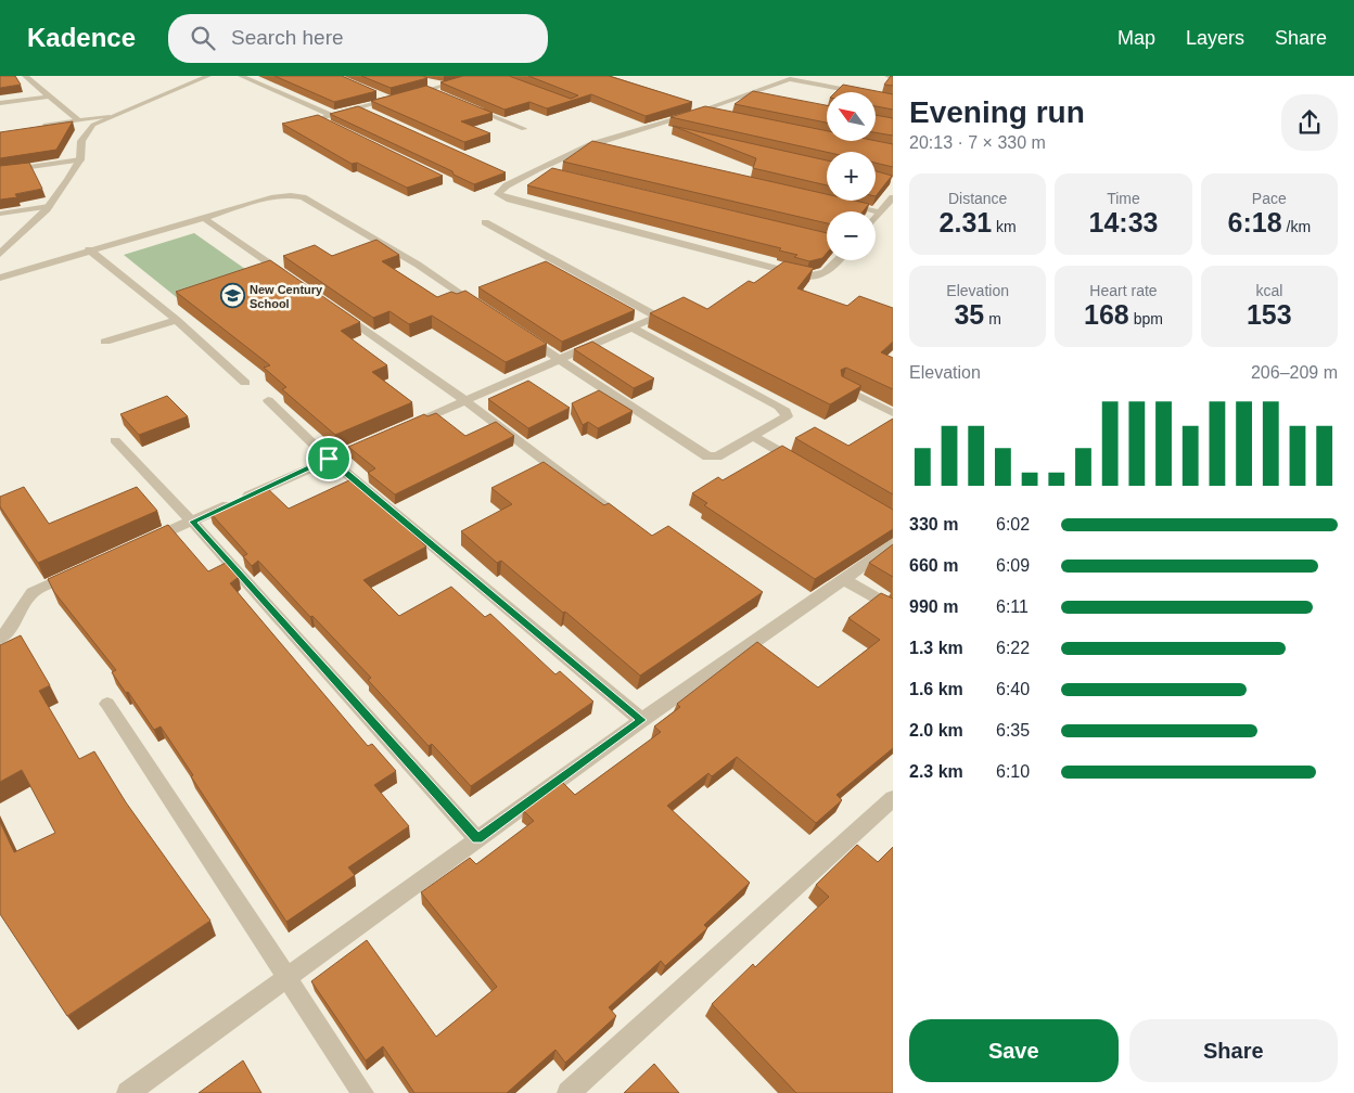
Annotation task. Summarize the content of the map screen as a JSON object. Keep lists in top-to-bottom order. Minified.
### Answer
{"places":{"school or university":["New Century School"]},"north":"top left","page":{"header":"Kadence","search":"Search here","nav":["Map","Layers","Share"],"heading":["Evening run","20:13 · 7 × 330 m"],"map_buttons":["+","−"],"stats":[["Distance","2.31 km"],["Time","14:33"],["Pace","6:18 /km"],["Elevation","35 m"],["Heart rate","168 bpm"],["kcal","153"]],"chart":["Elevation","206–209 m"],"list":[{"name":"330 m","note":"6:02"},{"name":"660 m","note":"6:09"},{"name":"990 m","note":"6:11"},{"name":"1.3 km","note":"6:22"},{"name":"1.6 km","note":"6:40"},{"name":"2.0 km","note":"6:35"},{"name":"2.3 km","note":"6:10"}],"buttons":["Save","Share"]}}
